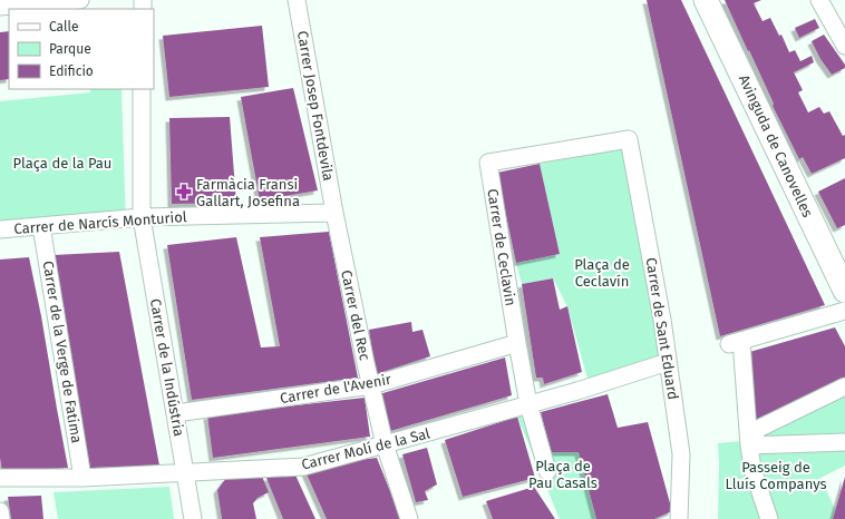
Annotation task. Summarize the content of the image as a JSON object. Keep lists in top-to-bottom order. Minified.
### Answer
{"streets":{"street":["Carrer Josep Fontdevila","Avinguda de Canovelles","Carrer de Narcís Monturiol","Carrer de Ceclavin","Carrer del Rec","Carrer de Sant Eduard","Carrer de la Verge de Fatima","Carrer de la Indústria","Carrer de l'Avenir","Carrer Molí de la Sal"]},"crossings":[["Carrer Josep Fontdevila","Carrer de Narcís Monturiol"],["Carrer Josep Fontdevila","Carrer del Rec"],["Carrer de Narcís Monturiol","Carrer del Rec"],["Carrer de Narcís Monturiol","Carrer de la Verge de Fatima"],["Carrer de Narcís Monturiol","Carrer de la Indústria"],["Carrer de Ceclavin","Carrer de Sant Eduard"],["Carrer de Ceclavin","Carrer de l'Avenir"],["Carrer de Ceclavin","Carrer Molí de la Sal"],["Carrer del Rec","Carrer de l'Avenir"],["Carrer del Rec","Carrer Molí de la Sal"],["Carrer de Sant Eduard","Carrer Molí de la Sal"],["Carrer de la Verge de Fatima","Carrer Molí de la Sal"],["Carrer de la Indústria","Carrer de l'Avenir"],["Carrer de la Indústria","Carrer Molí de la Sal"]],"parks":["Plaça de la Pau","Plaça de Ceclavín","Plaça de Pau Casals","Passeig de Lluís Companys"],"places":{"pharmacy":["Farmàcia Fransi Gallart, Josefina"]},"legend":["Calle","Parque","Edificio"]}
